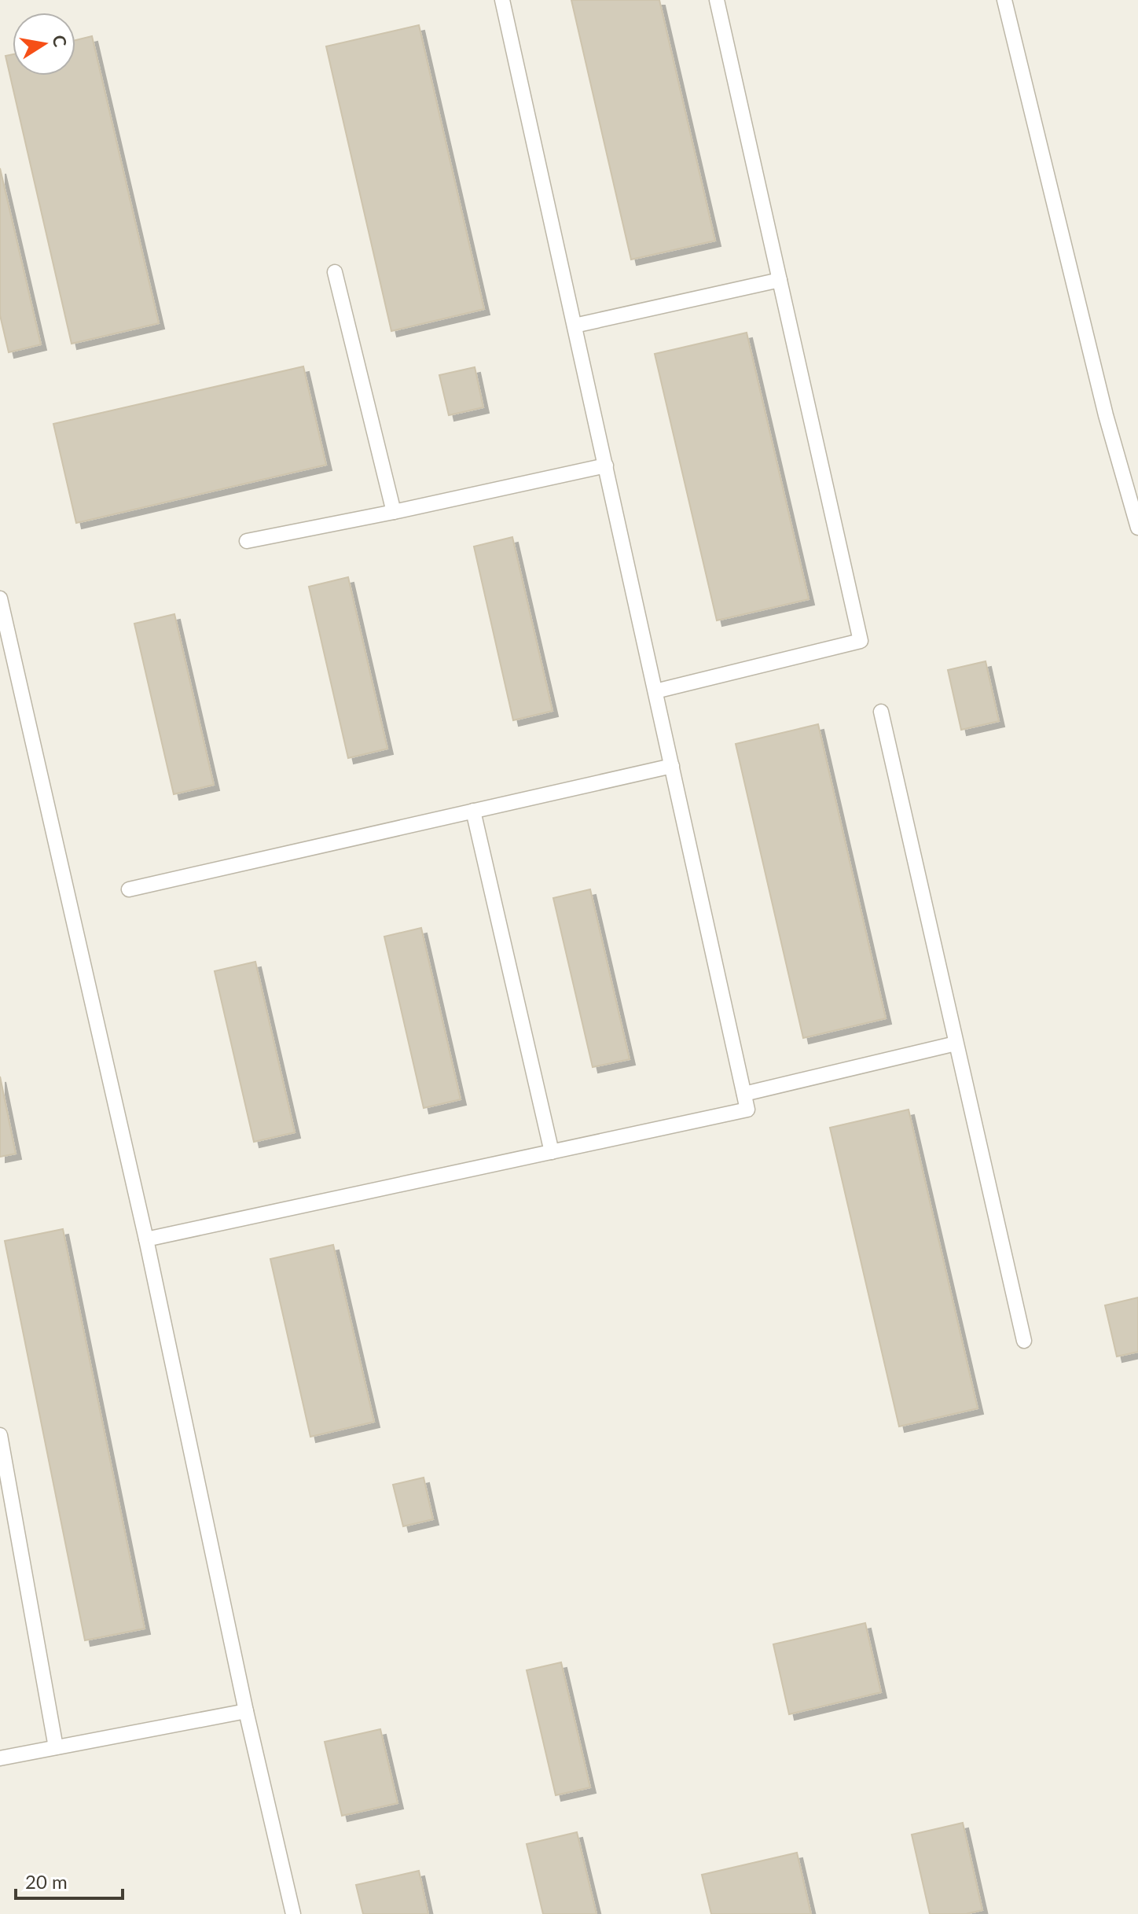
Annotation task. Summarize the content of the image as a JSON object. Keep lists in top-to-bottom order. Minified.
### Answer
{"scale_bar":"20 m","north":"right"}
